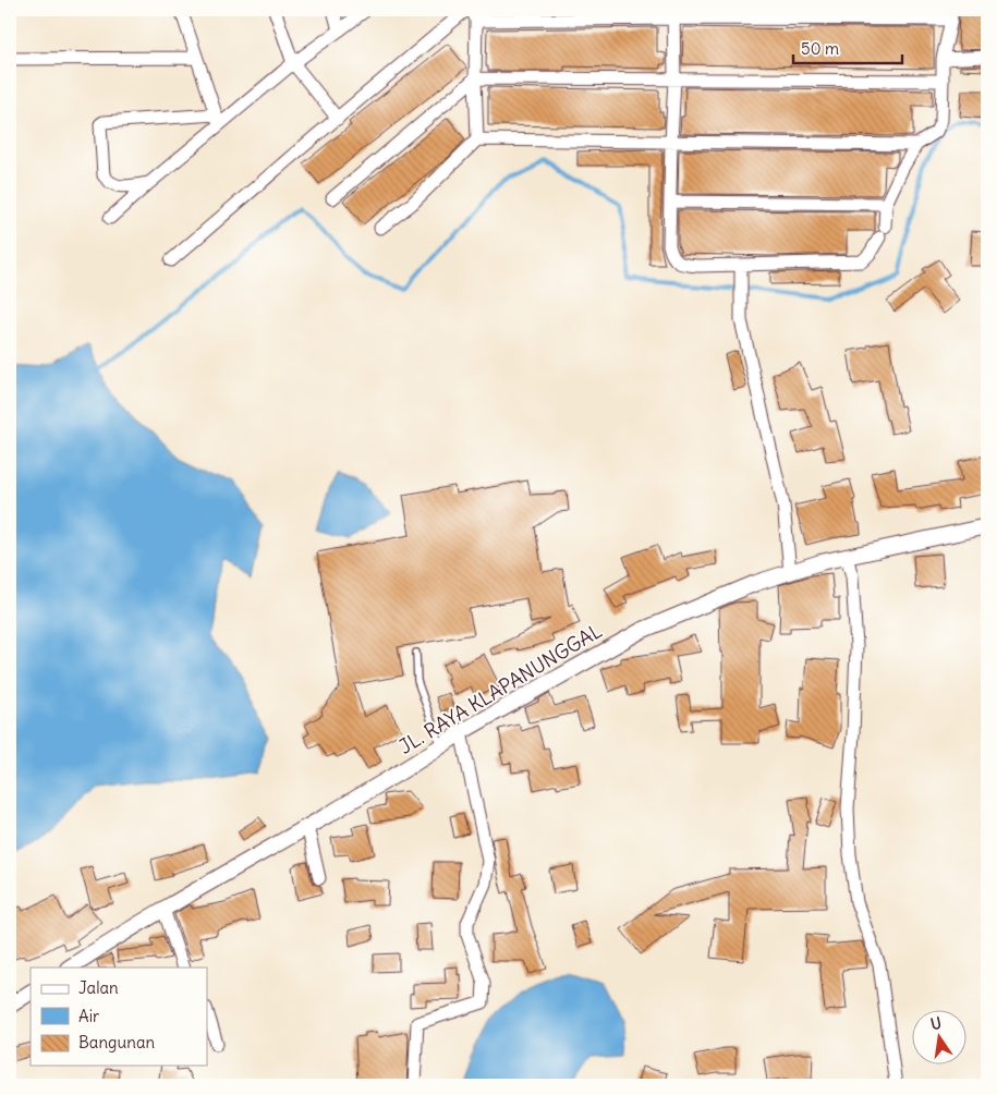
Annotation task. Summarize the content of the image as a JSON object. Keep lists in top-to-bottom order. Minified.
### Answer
{"streets":{"street":["JL. RAYA KLAPANUNGGAL"]},"legend":["Jalan","Air","Bangunan"],"scale_bar":"50 m","north":"top"}
